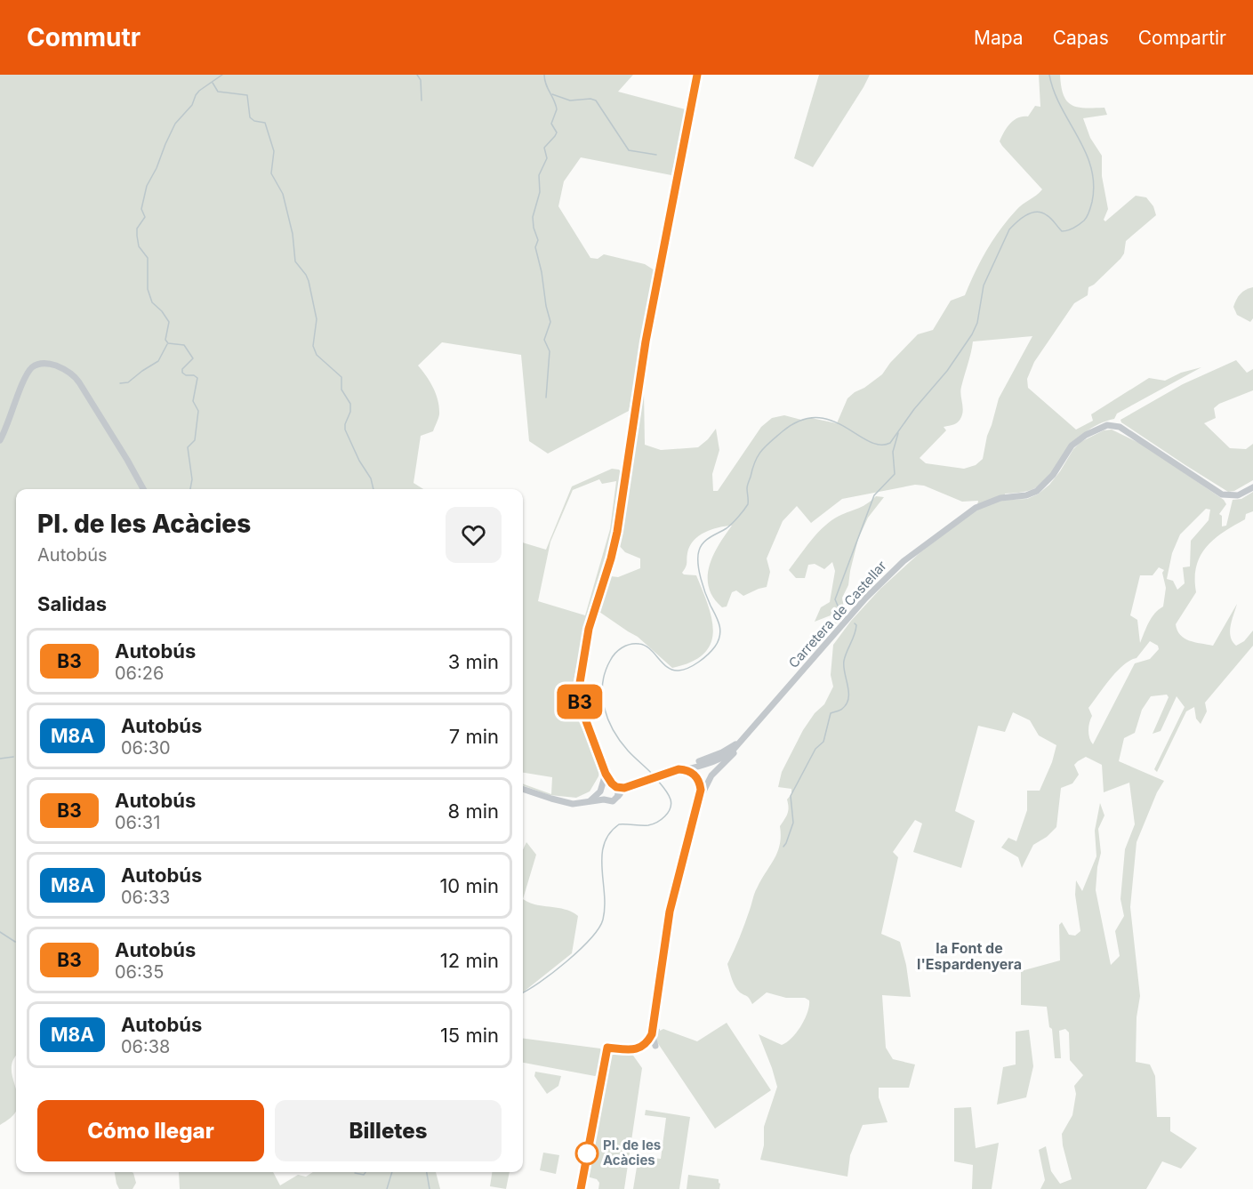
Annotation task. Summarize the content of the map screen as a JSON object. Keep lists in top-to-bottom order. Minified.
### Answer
{"streets":{"street":["Carretera de Castellar"]},"districts":["la Font de l'Espardenyera"],"places":["Pl. de les Acàcies"],"lines":["bus line B3"],"page":{"header":"Commutr","nav":["Mapa","Capas","Compartir"],"on_map":"B3","heading":[["Pl. de les Acàcies","Autobús"],"Salidas"],"list":[{"mark":"B3","name":"Autobús","note":"06:26","value":"3 min"},{"mark":"M8A","name":"Autobús","note":"06:30","value":"7 min"},{"mark":"B3","name":"Autobús","note":"06:31","value":"8 min"},{"mark":"M8A","name":"Autobús","note":"06:33","value":"10 min"},{"mark":"B3","name":"Autobús","note":"06:35","value":"12 min"},{"mark":"M8A","name":"Autobús","note":"06:38","value":"15 min"}],"buttons":["Cómo llegar","Billetes"]}}
